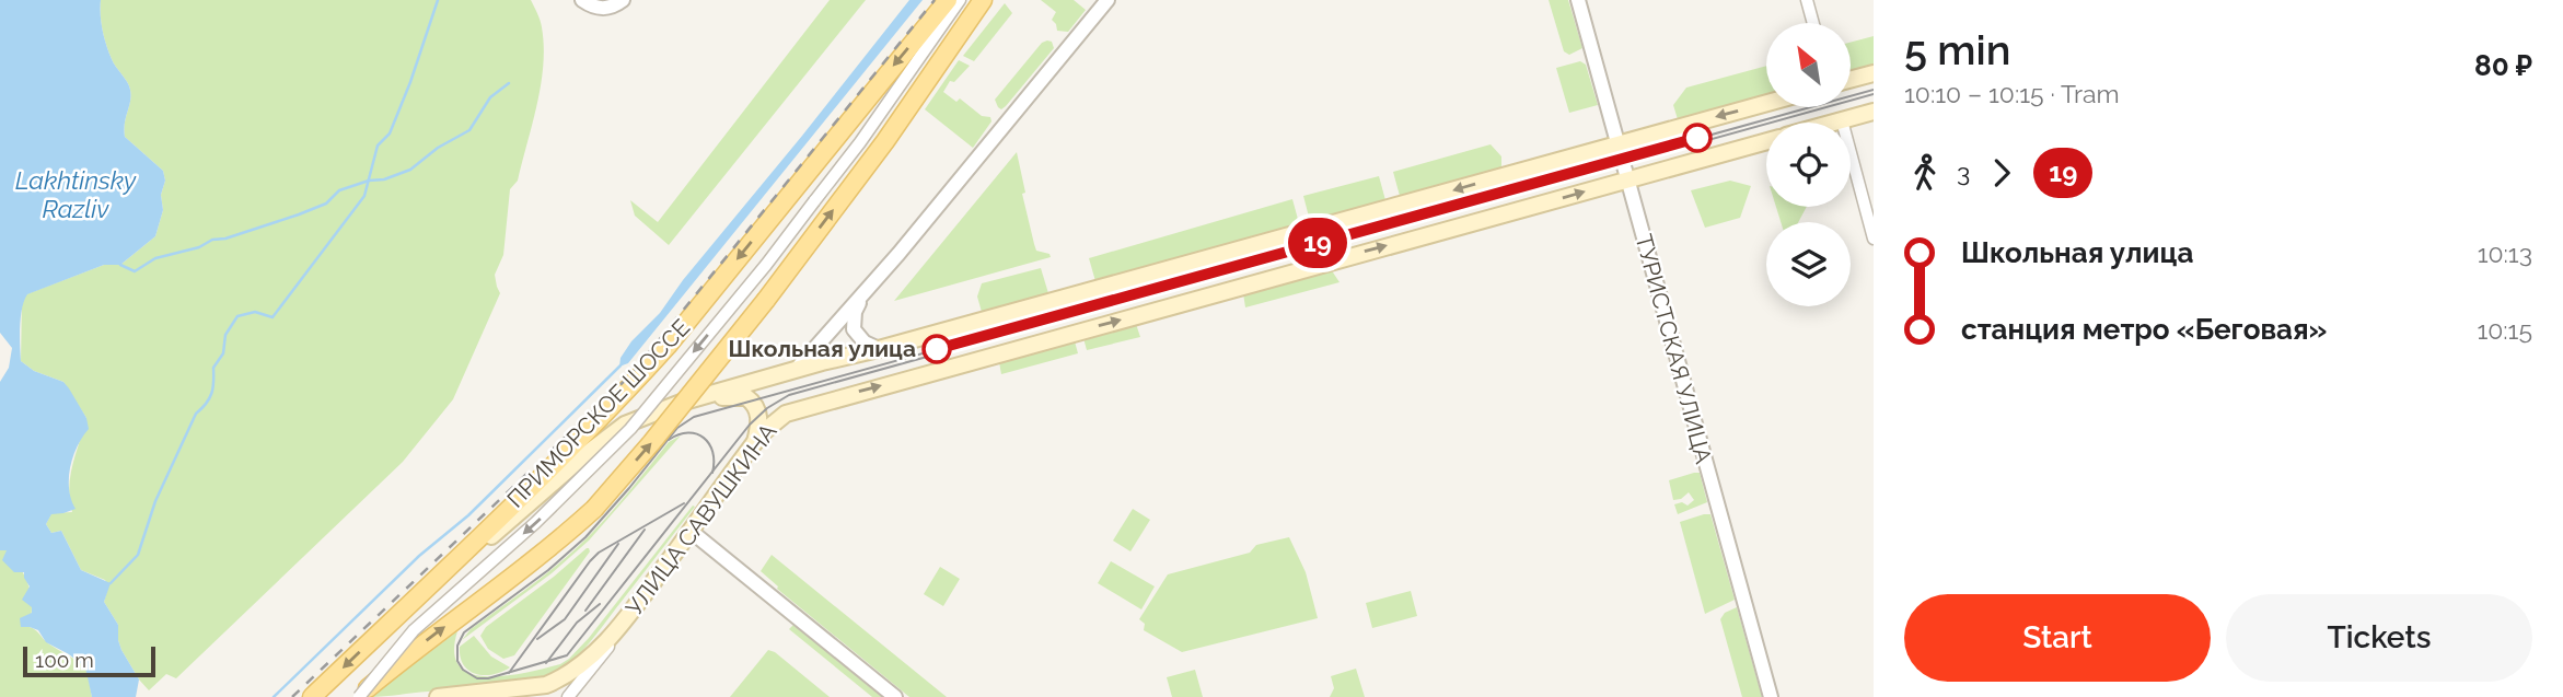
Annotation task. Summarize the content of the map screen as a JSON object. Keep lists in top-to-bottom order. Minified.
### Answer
{"streets":{"main road":["ПРИМОРСКОЕ ШОССЕ","УЛИЦА САВУШКИНА"],"street":["ТУРИСТСКАЯ УЛИЦА"]},"crossings":[["ТУРИСТСКАЯ УЛИЦА","УЛИЦА САВУШКИНА"]],"water":["Lakhtinsky Razliv"],"places":["Школьная улица"],"lines":["tram line 19"],"scale_bar":"100 m","north":"top left","page":{"on_map":"19","heading":["5 min","10:10 – 10:15 · Tram","80 ₽"],"legs":["3","19"],"list":[{"name":"Школьная улица","value":"10:13"},{"name":"станция метро «Беговая»","value":"10:15"}],"buttons":["Start","Tickets"],"scale":"100 m"}}
